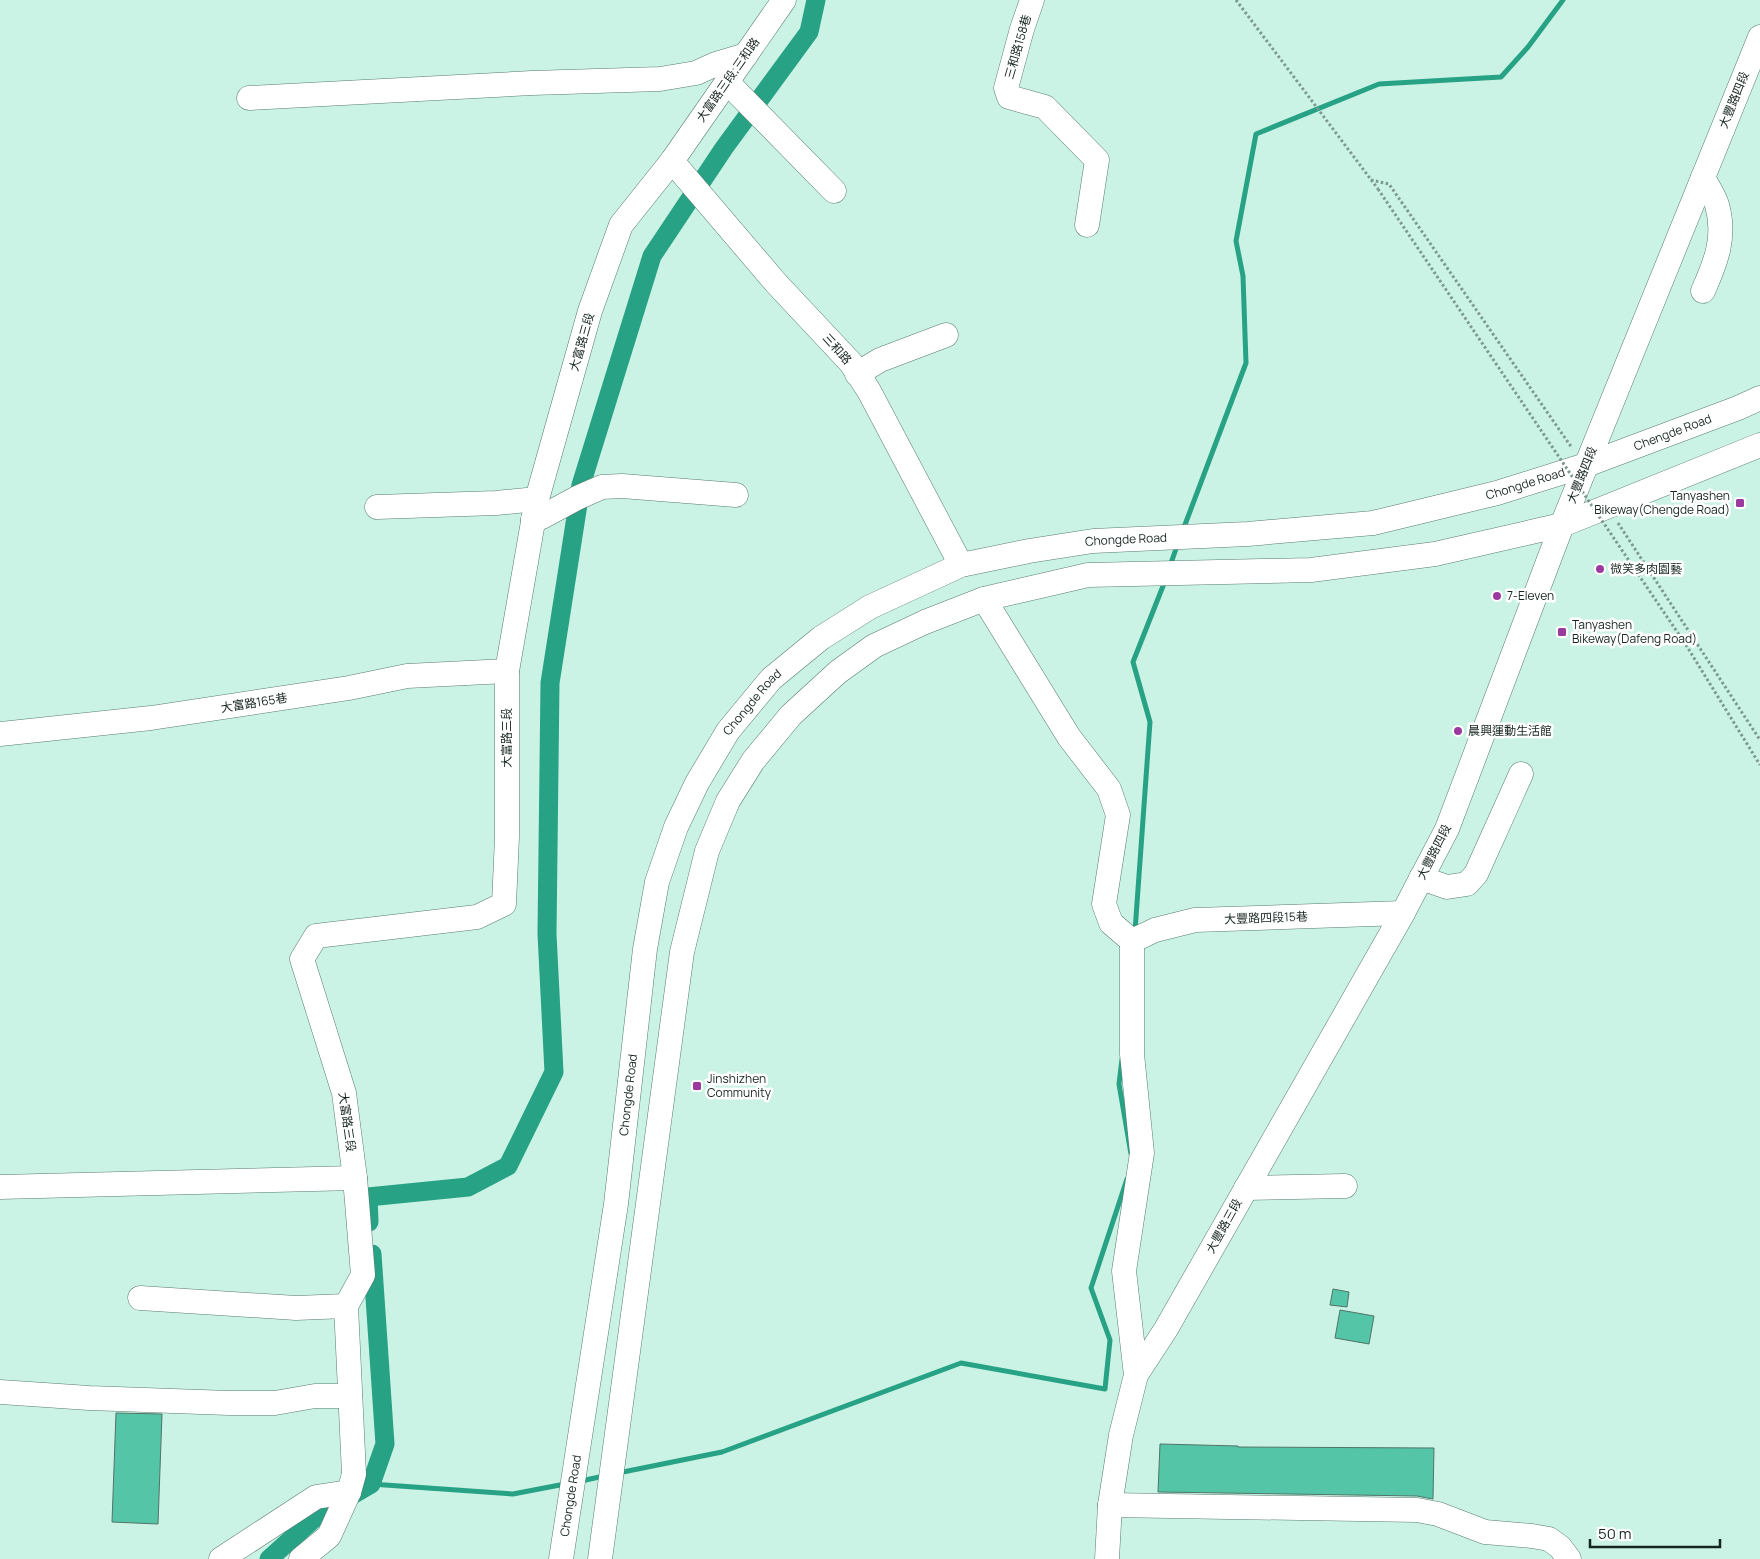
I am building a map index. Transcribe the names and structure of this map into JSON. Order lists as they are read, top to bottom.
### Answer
{
  "streets": {
    "street": [
      "三和路158巷",
      "大富路三段;三和路",
      "大豐路四段",
      "大富路三段",
      "三和路",
      "Chengde Road",
      "Chongde Road",
      "大富路165巷",
      "大豐路四段15巷",
      "大豐路三段"
    ]
  },
  "crossings": [
    ["大富路三段;三和路", "大富路三段"],
    ["大富路三段;三和路", "三和路"],
    ["大豐路四段", "Chengde Road"],
    ["大豐路四段", "Chongde Road"],
    ["大豐路四段", "大豐路四段15巷"],
    ["大豐路四段", "大豐路三段"],
    ["大富路三段", "三和路"],
    ["大富路三段", "大富路165巷"],
    ["三和路", "Chongde Road"],
    ["Chengde Road", "Chongde Road"],
    ["大豐路四段15巷", "大豐路三段"]
  ],
  "places": {
    "transit": ["Tanyashen Bikeway(Chengde Road)", "Tanyashen Bikeway(Dafeng Road)", "Jinshizhen Community"],
    "other": ["微笑多肉園藝", "7-Eleven", "晨興運動生活館"]
  },
  "scale_bar": "50 m"
}
